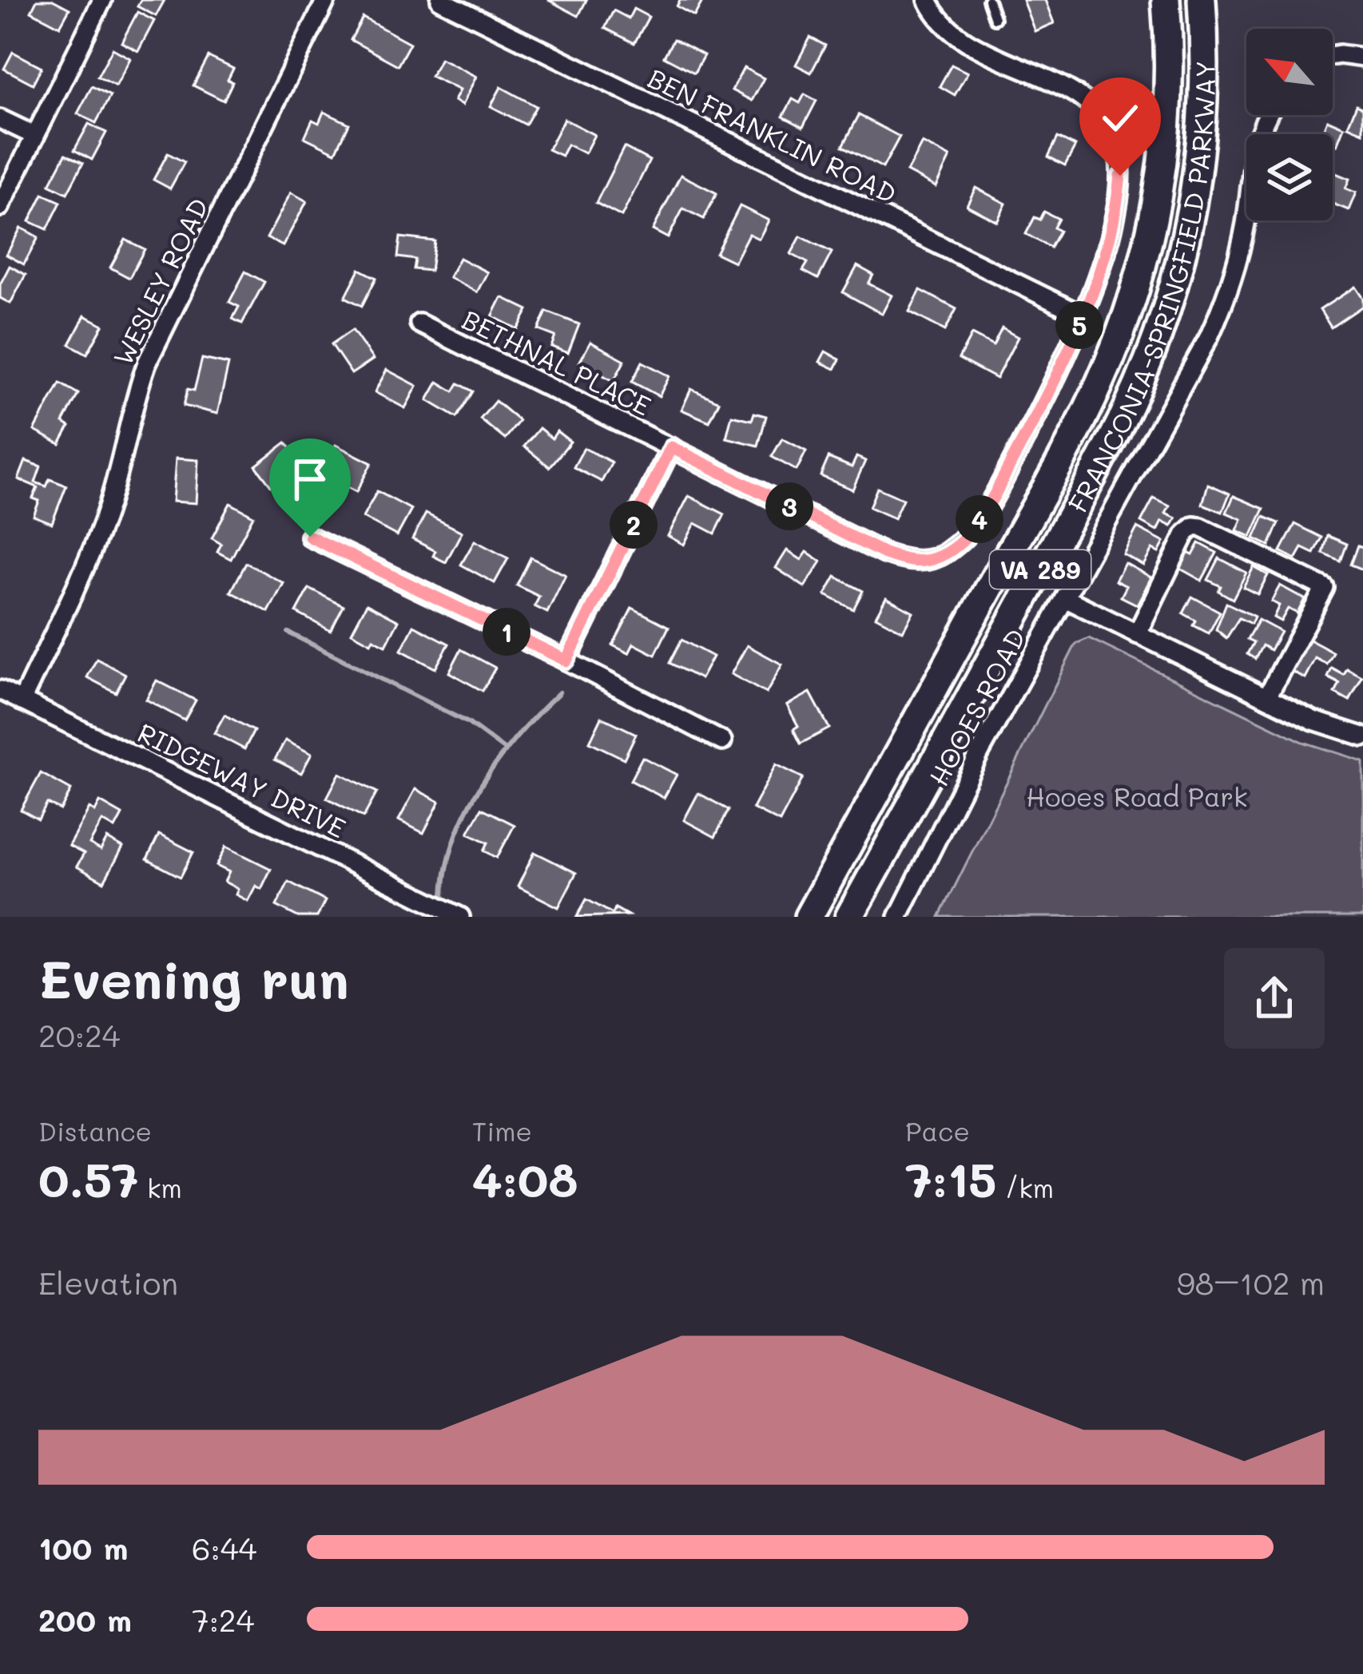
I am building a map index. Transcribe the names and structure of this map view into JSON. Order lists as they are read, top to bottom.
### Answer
{
  "streets": {
    "main road": ["FRANCONIA-SPRINGFIELD PARKWAY", "VA 289"],
    "street": [
      "BEN FRANKLIN ROAD",
      "WESLEY ROAD",
      "BETHNAL PLACE",
      "HOOES ROAD",
      "RIDGEWAY DRIVE"
    ]
  },
  "crossings": [
    ["BEN FRANKLIN ROAD", "BETHNAL PLACE"],
    ["WESLEY ROAD", "RIDGEWAY DRIVE"]
  ],
  "parks": ["Hooes Road Park"],
  "north": "top left",
  "page": {
    "pins": [
      "5",
      "3",
      "4",
      "2",
      "1"
    ],
    "heading": ["Evening run", "20:24"],
    "stats": [
      ["Distance", "0.57 km"],
      ["Time", "4:08"],
      ["Pace", "7:15 /km"]
    ],
    "chart": ["Elevation", "98–102 m"],
    "list": [
      {
        "name": "100 m",
        "note": "6:44"
      },
      {
        "name": "200 m",
        "note": "7:24"
      }
    ]
  }
}
